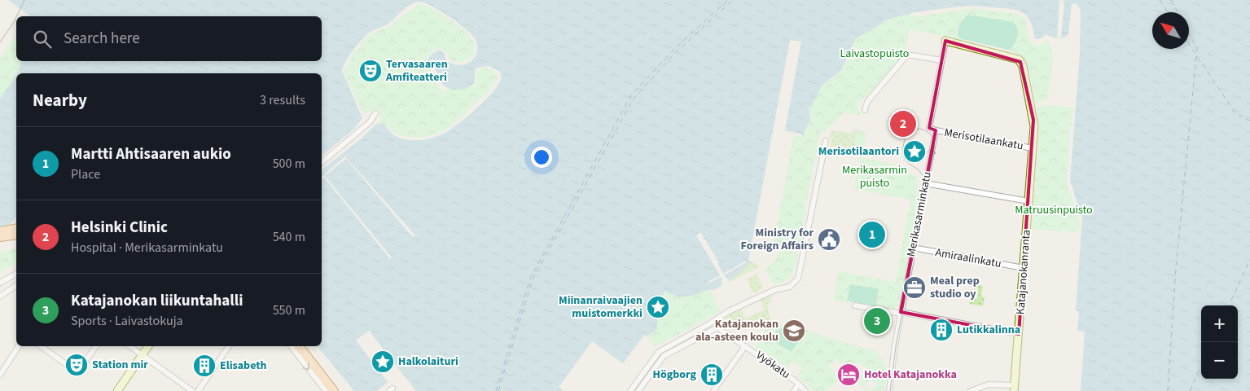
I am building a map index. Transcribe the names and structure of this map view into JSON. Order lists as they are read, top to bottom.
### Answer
{
  "streets": {
    "street": [
      "Merisotilaankatu",
      "Merikasarminkatu",
      "Amiraalinkatu",
      "Katajanokanranta",
      "Vyökatu"
    ]
  },
  "crossings": [
    ["Merisotilaankatu", "Merikasarminkatu"],
    ["Merisotilaankatu", "Katajanokanranta"],
    ["Merikasarminkatu", "Amiraalinkatu"],
    ["Merikasarminkatu", "Katajanokanranta"],
    ["Amiraalinkatu", "Katajanokanranta"]
  ],
  "parks": ["Laivastopuisto", "Merikasarmin puisto", "Matruusinpuisto"],
  "places": {
    "theatre": ["Tervasaaren Amfiteatteri", "Station mir"],
    "place": ["Merisotilaantori", "Miinanraivaajien muistomerkki", "Halkolaituri"],
    "public building": ["Ministry for Foreign Affairs"],
    "office": ["Meal prep studio oy"],
    "building": ["Lutikkalinna", "Elisabeth", "Högborg"],
    "school or university": ["Katajanokan ala-asteen koulu"],
    "hotel": ["Hotel Katajanokka"]
  },
  "north": "top left",
  "page": {
    "search": "Search here",
    "heading": ["Nearby", "3 results"],
    "pins": ["2", "1", "3"],
    "list": [
      {
        "mark": "1",
        "name": "Martti Ahtisaaren aukio",
        "note": "Place",
        "value": "500 m"
      },
      {
        "mark": "2",
        "name": "Helsinki Clinic",
        "note": "Hospital · Merikasarminkatu",
        "value": "540 m"
      },
      {
        "mark": "3",
        "name": "Katajanokan liikuntahalli",
        "note": "Sports · Laivastokuja",
        "value": "550 m"
      }
    ],
    "map_buttons": ["+", "−"]
  }
}
